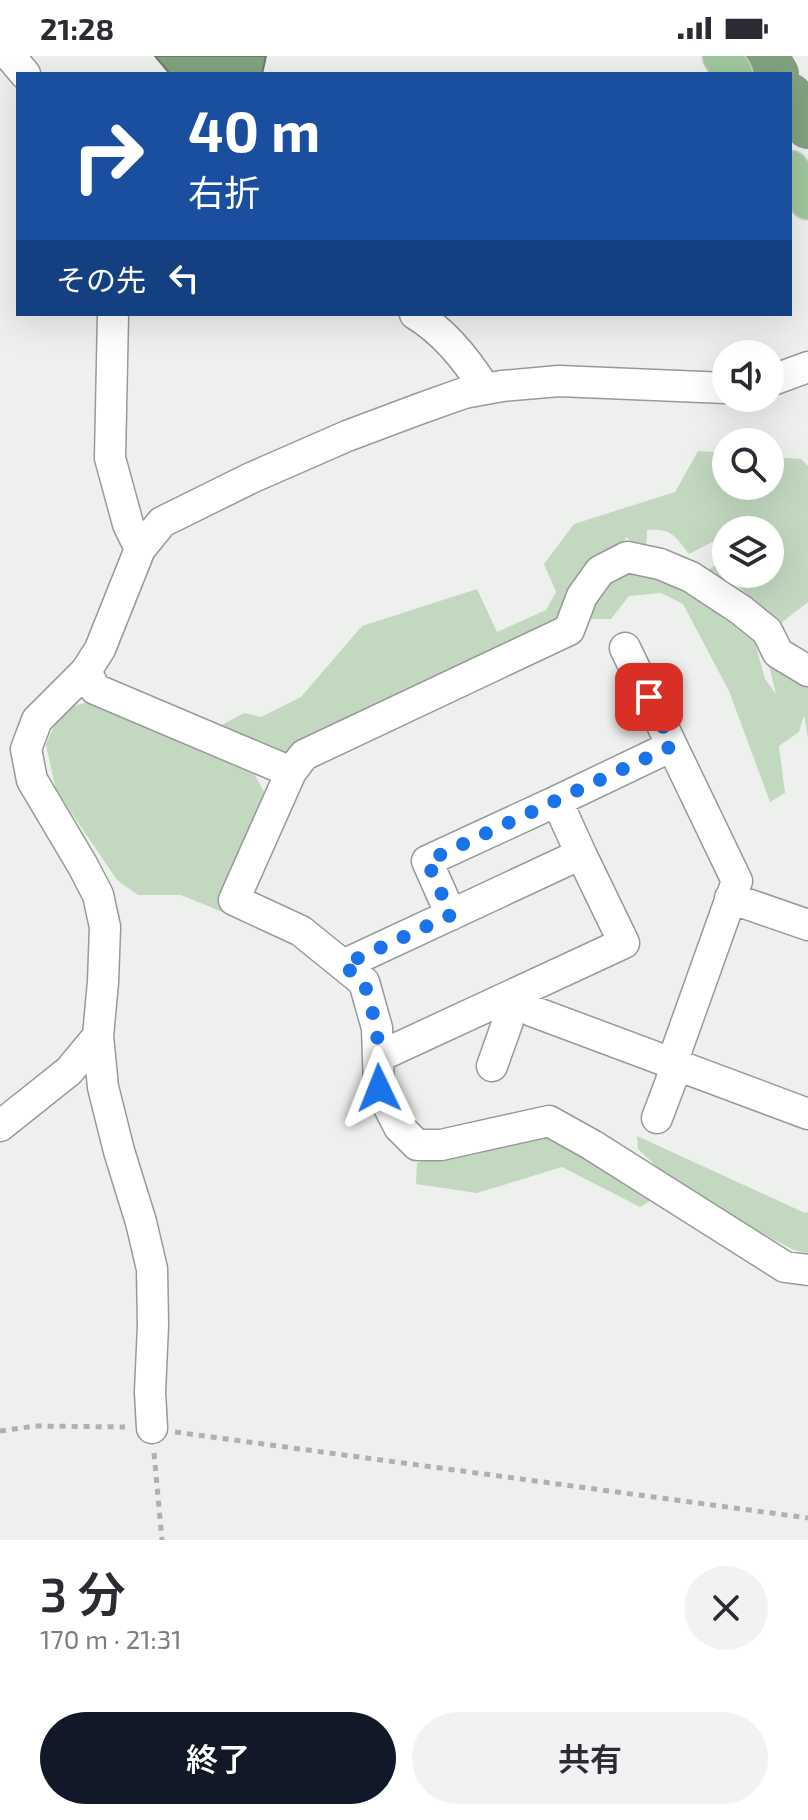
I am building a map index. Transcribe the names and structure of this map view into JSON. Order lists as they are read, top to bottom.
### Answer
{
  "page": {
    "status": "21:28",
    "turn": ["40 m", "右折"],
    "then": "その先",
    "heading": ["3 分", "170 m · 21:31"],
    "buttons": ["終了", "共有"]
  }
}
